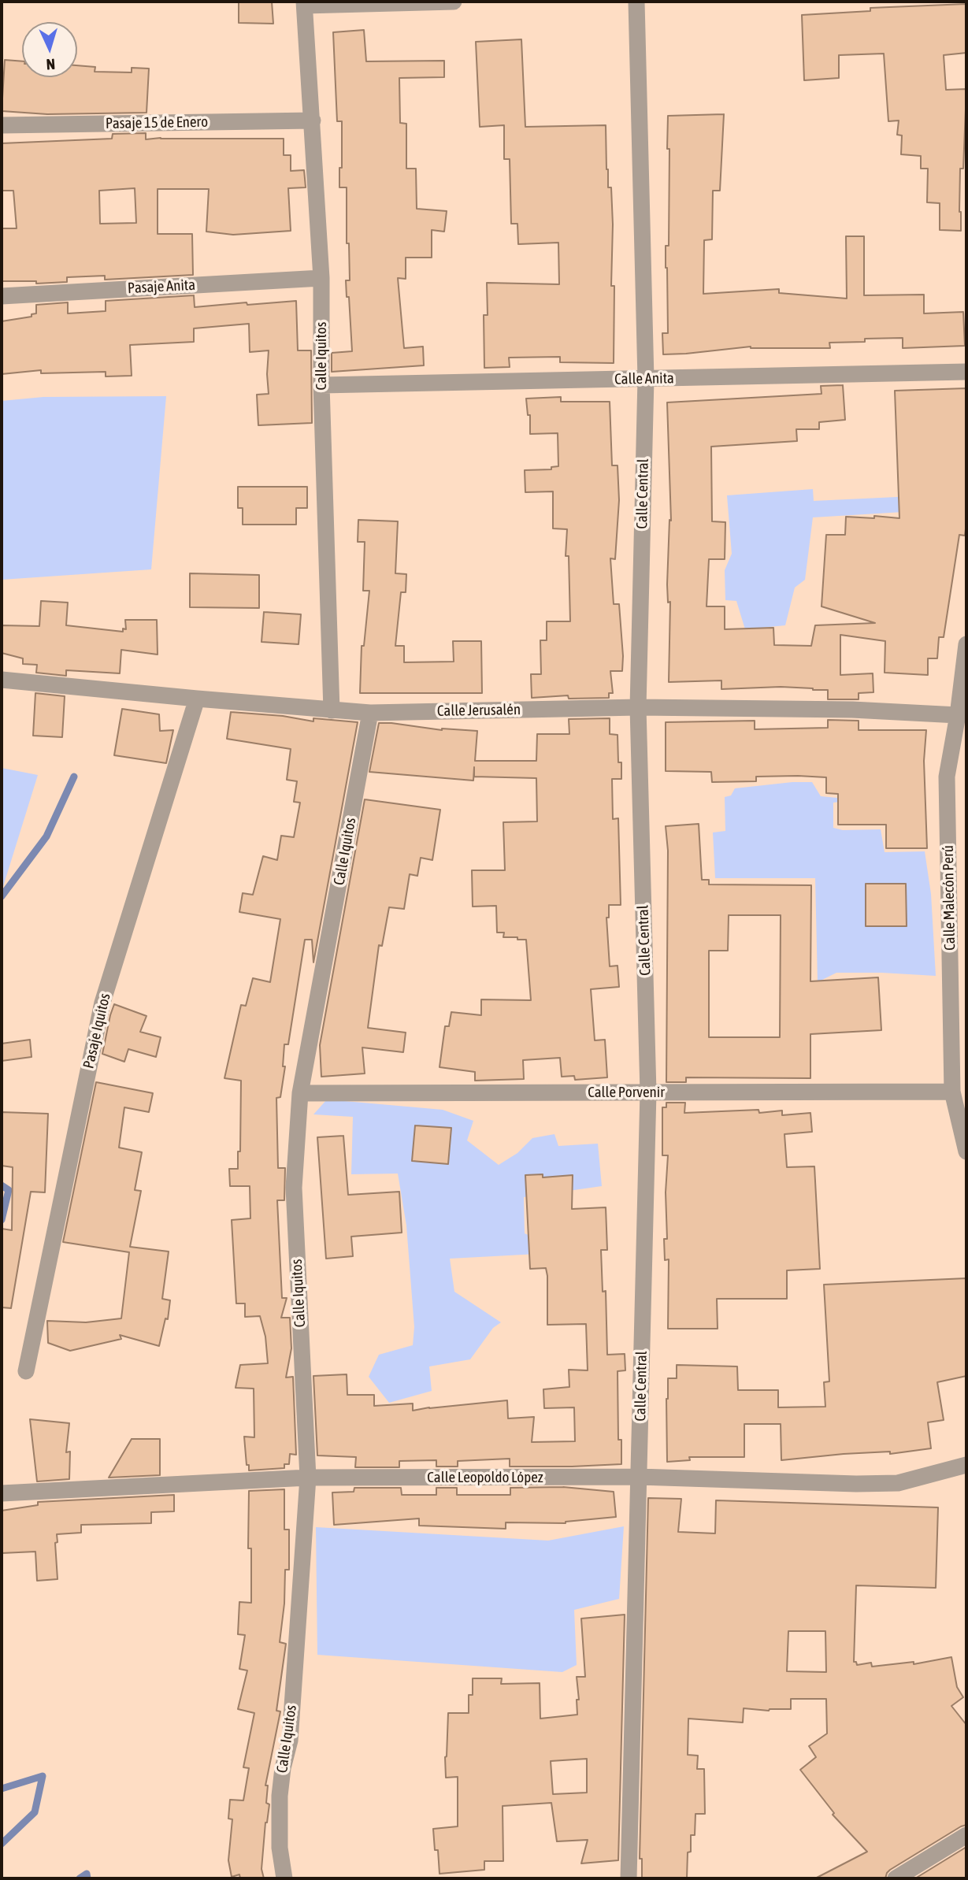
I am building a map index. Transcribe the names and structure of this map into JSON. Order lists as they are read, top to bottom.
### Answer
{
  "streets": {
    "street": [
      "Pasaje 15 de Enero",
      "Pasaje Anita",
      "Calle Iquitos",
      "Calle Anita",
      "Calle Central",
      "Calle Jerusalén",
      "Calle Malecón Perú",
      "Pasaje Iquitos",
      "Calle Porvenir",
      "Calle Leopoldo López"
    ]
  },
  "crossings": [
    ["Pasaje 15 de Enero", "Calle Iquitos"],
    ["Pasaje Anita", "Calle Iquitos"],
    ["Calle Iquitos", "Calle Anita"],
    ["Calle Iquitos", "Calle Jerusalén"],
    ["Calle Iquitos", "Calle Porvenir"],
    ["Calle Iquitos", "Calle Leopoldo López"],
    ["Calle Anita", "Calle Central"],
    ["Calle Central", "Calle Jerusalén"],
    ["Calle Central", "Calle Porvenir"],
    ["Calle Central", "Calle Leopoldo López"],
    ["Calle Jerusalén", "Calle Malecón Perú"],
    ["Calle Jerusalén", "Pasaje Iquitos"],
    ["Calle Malecón Perú", "Calle Porvenir"]
  ],
  "north": "bottom"
}
